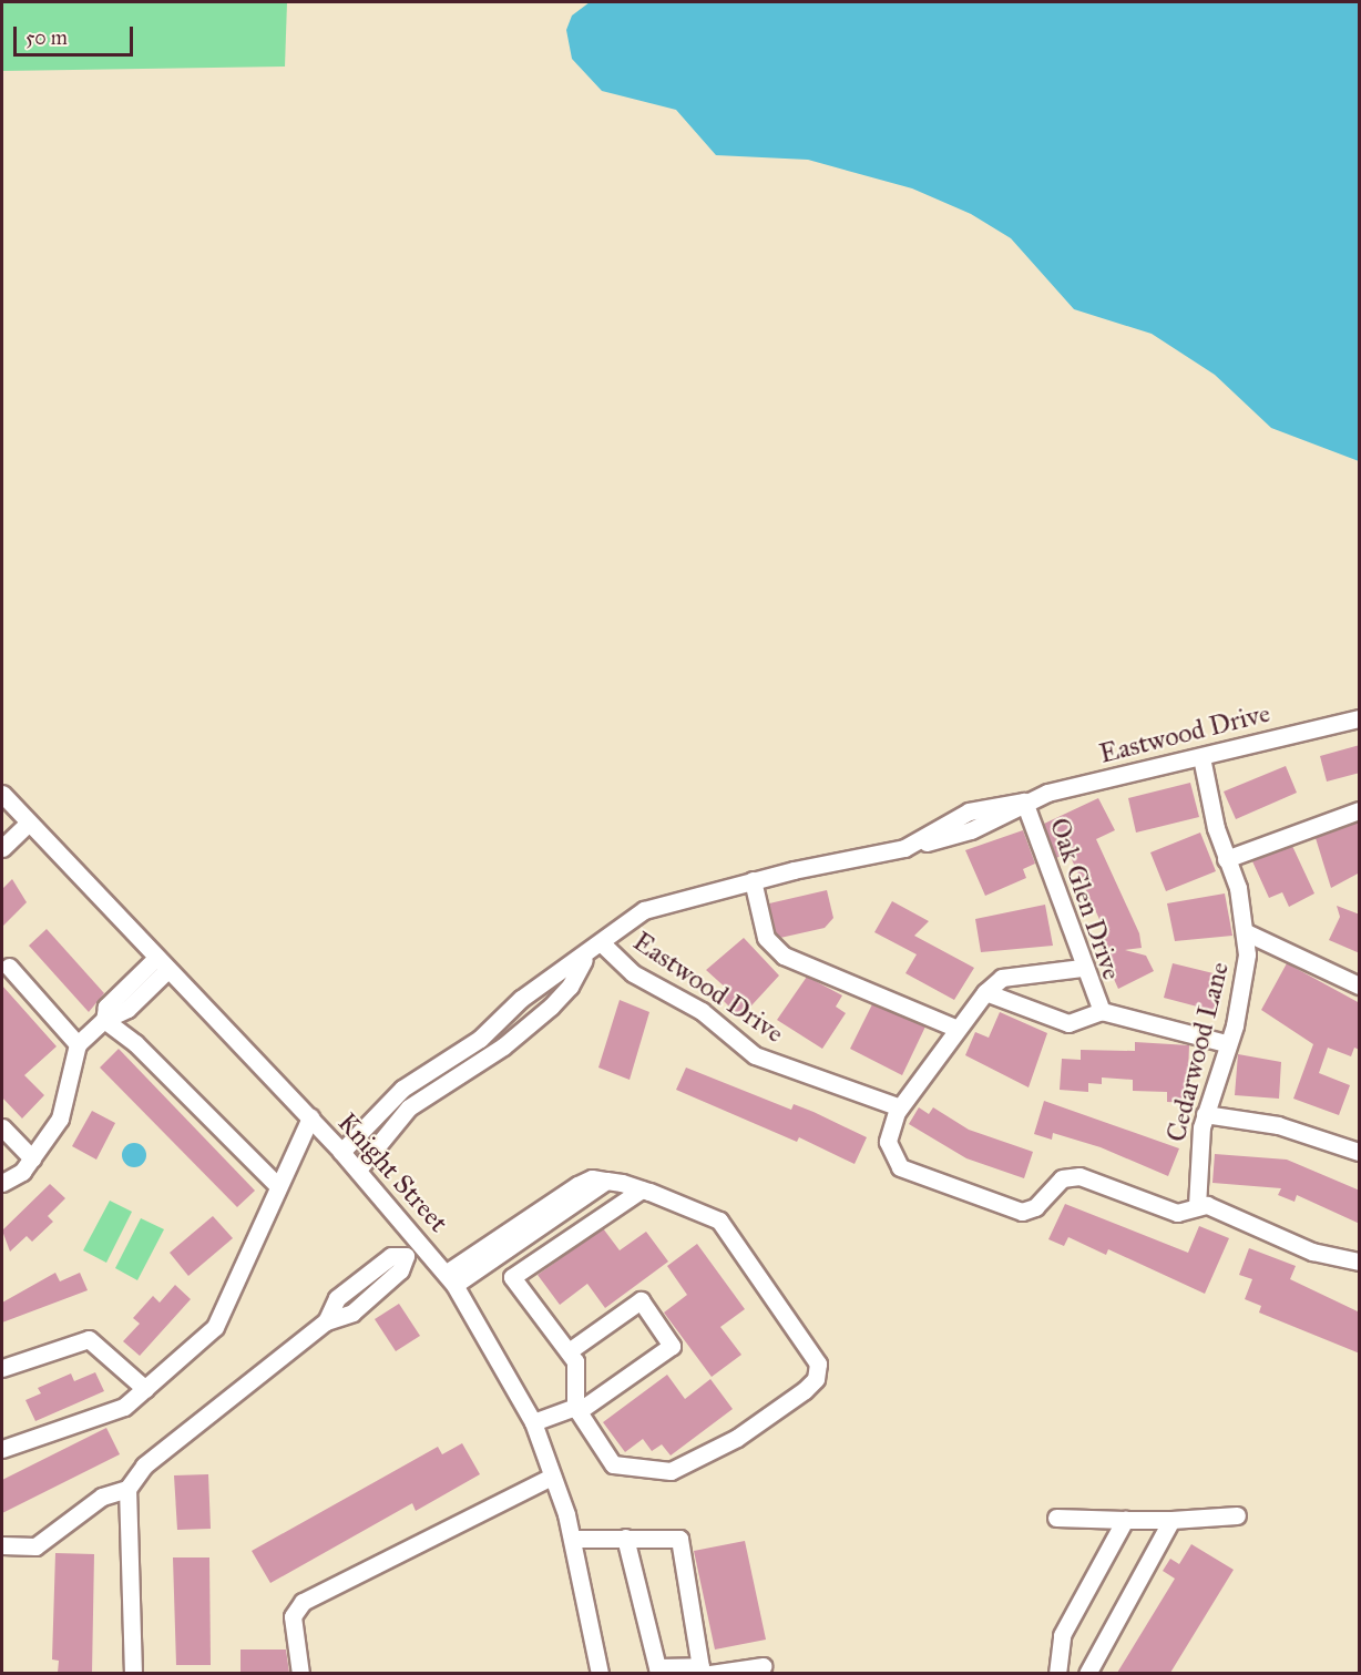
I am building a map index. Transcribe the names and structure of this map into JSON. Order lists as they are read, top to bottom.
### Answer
{
  "streets": {
    "street": [
      "Eastwood Drive",
      "Oak Glen Drive",
      "Cedarwood Lane",
      "Knight Street"
    ]
  },
  "crossings": [
    ["Eastwood Drive", "Oak Glen Drive"],
    ["Eastwood Drive", "Cedarwood Lane"],
    ["Eastwood Drive", "Knight Street"]
  ],
  "scale_bar": "50 m"
}
